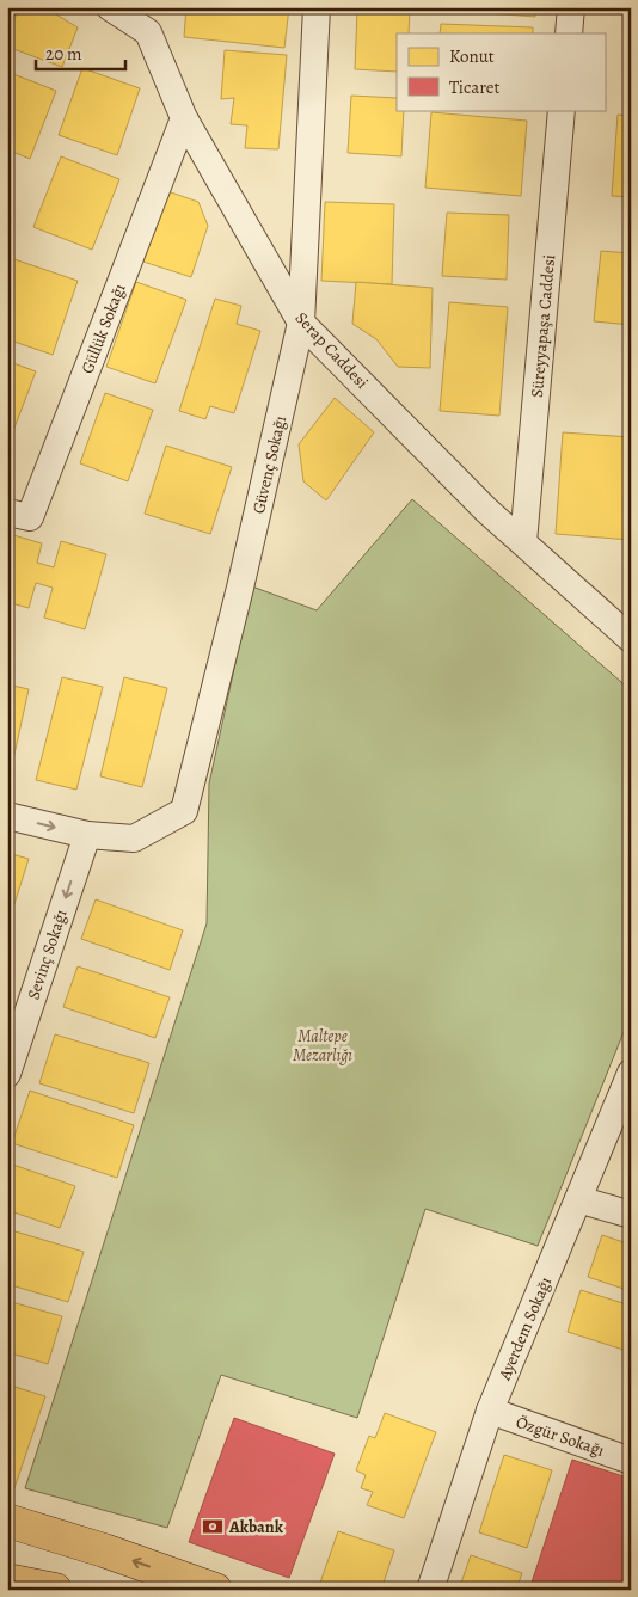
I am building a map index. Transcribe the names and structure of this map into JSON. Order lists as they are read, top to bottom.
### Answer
{
  "streets": {
    "street": [
      "Süreyyapaşa Caddesi",
      "Güllük Sokağı",
      "Serap Caddesi",
      "Güvenç Sokağı",
      "Sevinç Sokağı",
      "Ayerdem Sokağı",
      "Özgür Sokağı"
    ]
  },
  "crossings": [
    ["Süreyyapaşa Caddesi", "Serap Caddesi"],
    ["Güllük Sokağı", "Serap Caddesi"],
    ["Serap Caddesi", "Güvenç Sokağı"],
    ["Güvenç Sokağı", "Sevinç Sokağı"],
    ["Ayerdem Sokağı", "Özgür Sokağı"]
  ],
  "one_way": ["Sevinç Sokağı"],
  "parks": ["Maltepe Mezarlığı"],
  "places": {
    "bank": ["Akbank"]
  },
  "legend": ["Konut", "Ticaret"],
  "scale_bar": "20 m"
}
